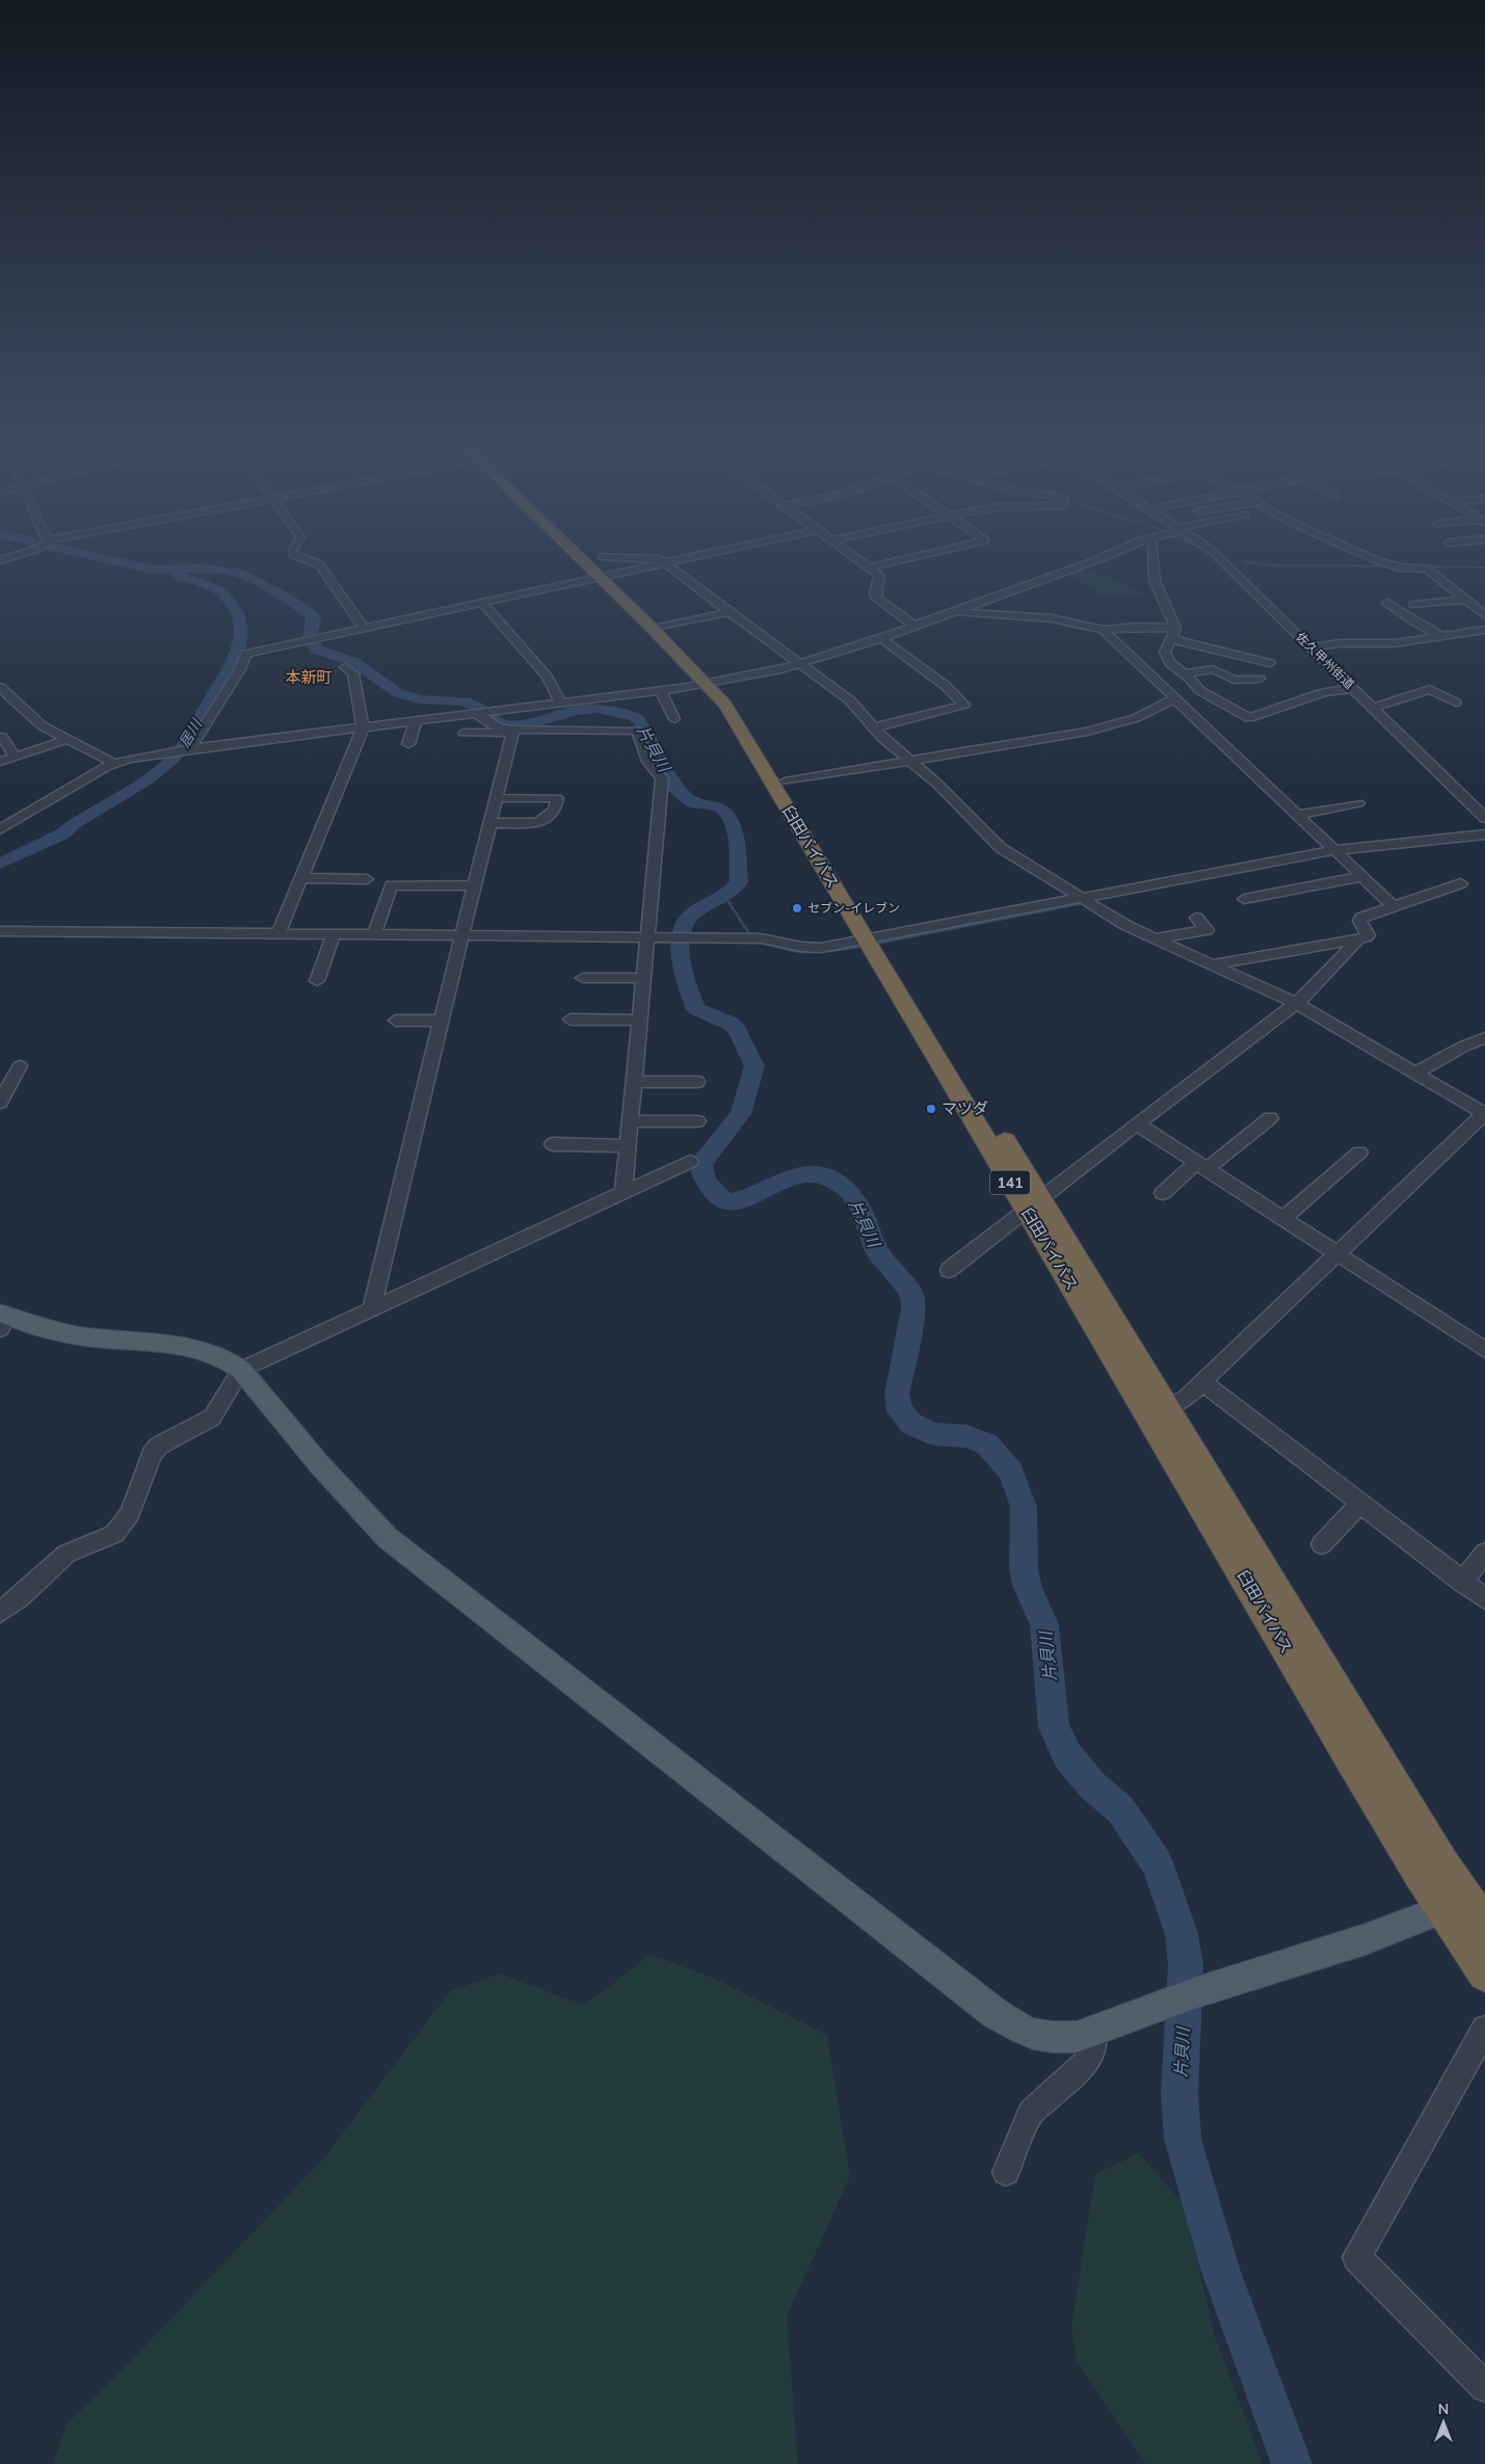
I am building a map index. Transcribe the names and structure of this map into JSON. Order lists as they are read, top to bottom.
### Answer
{
  "streets": {
    "highway": ["臼田バイパス", "141"],
    "street": ["佐久甲州街道"]
  },
  "districts": ["本新町"],
  "water": ["居川", "片貝川"],
  "places": ["セブン-イレブン", "マツダ"],
  "north": "top"
}
